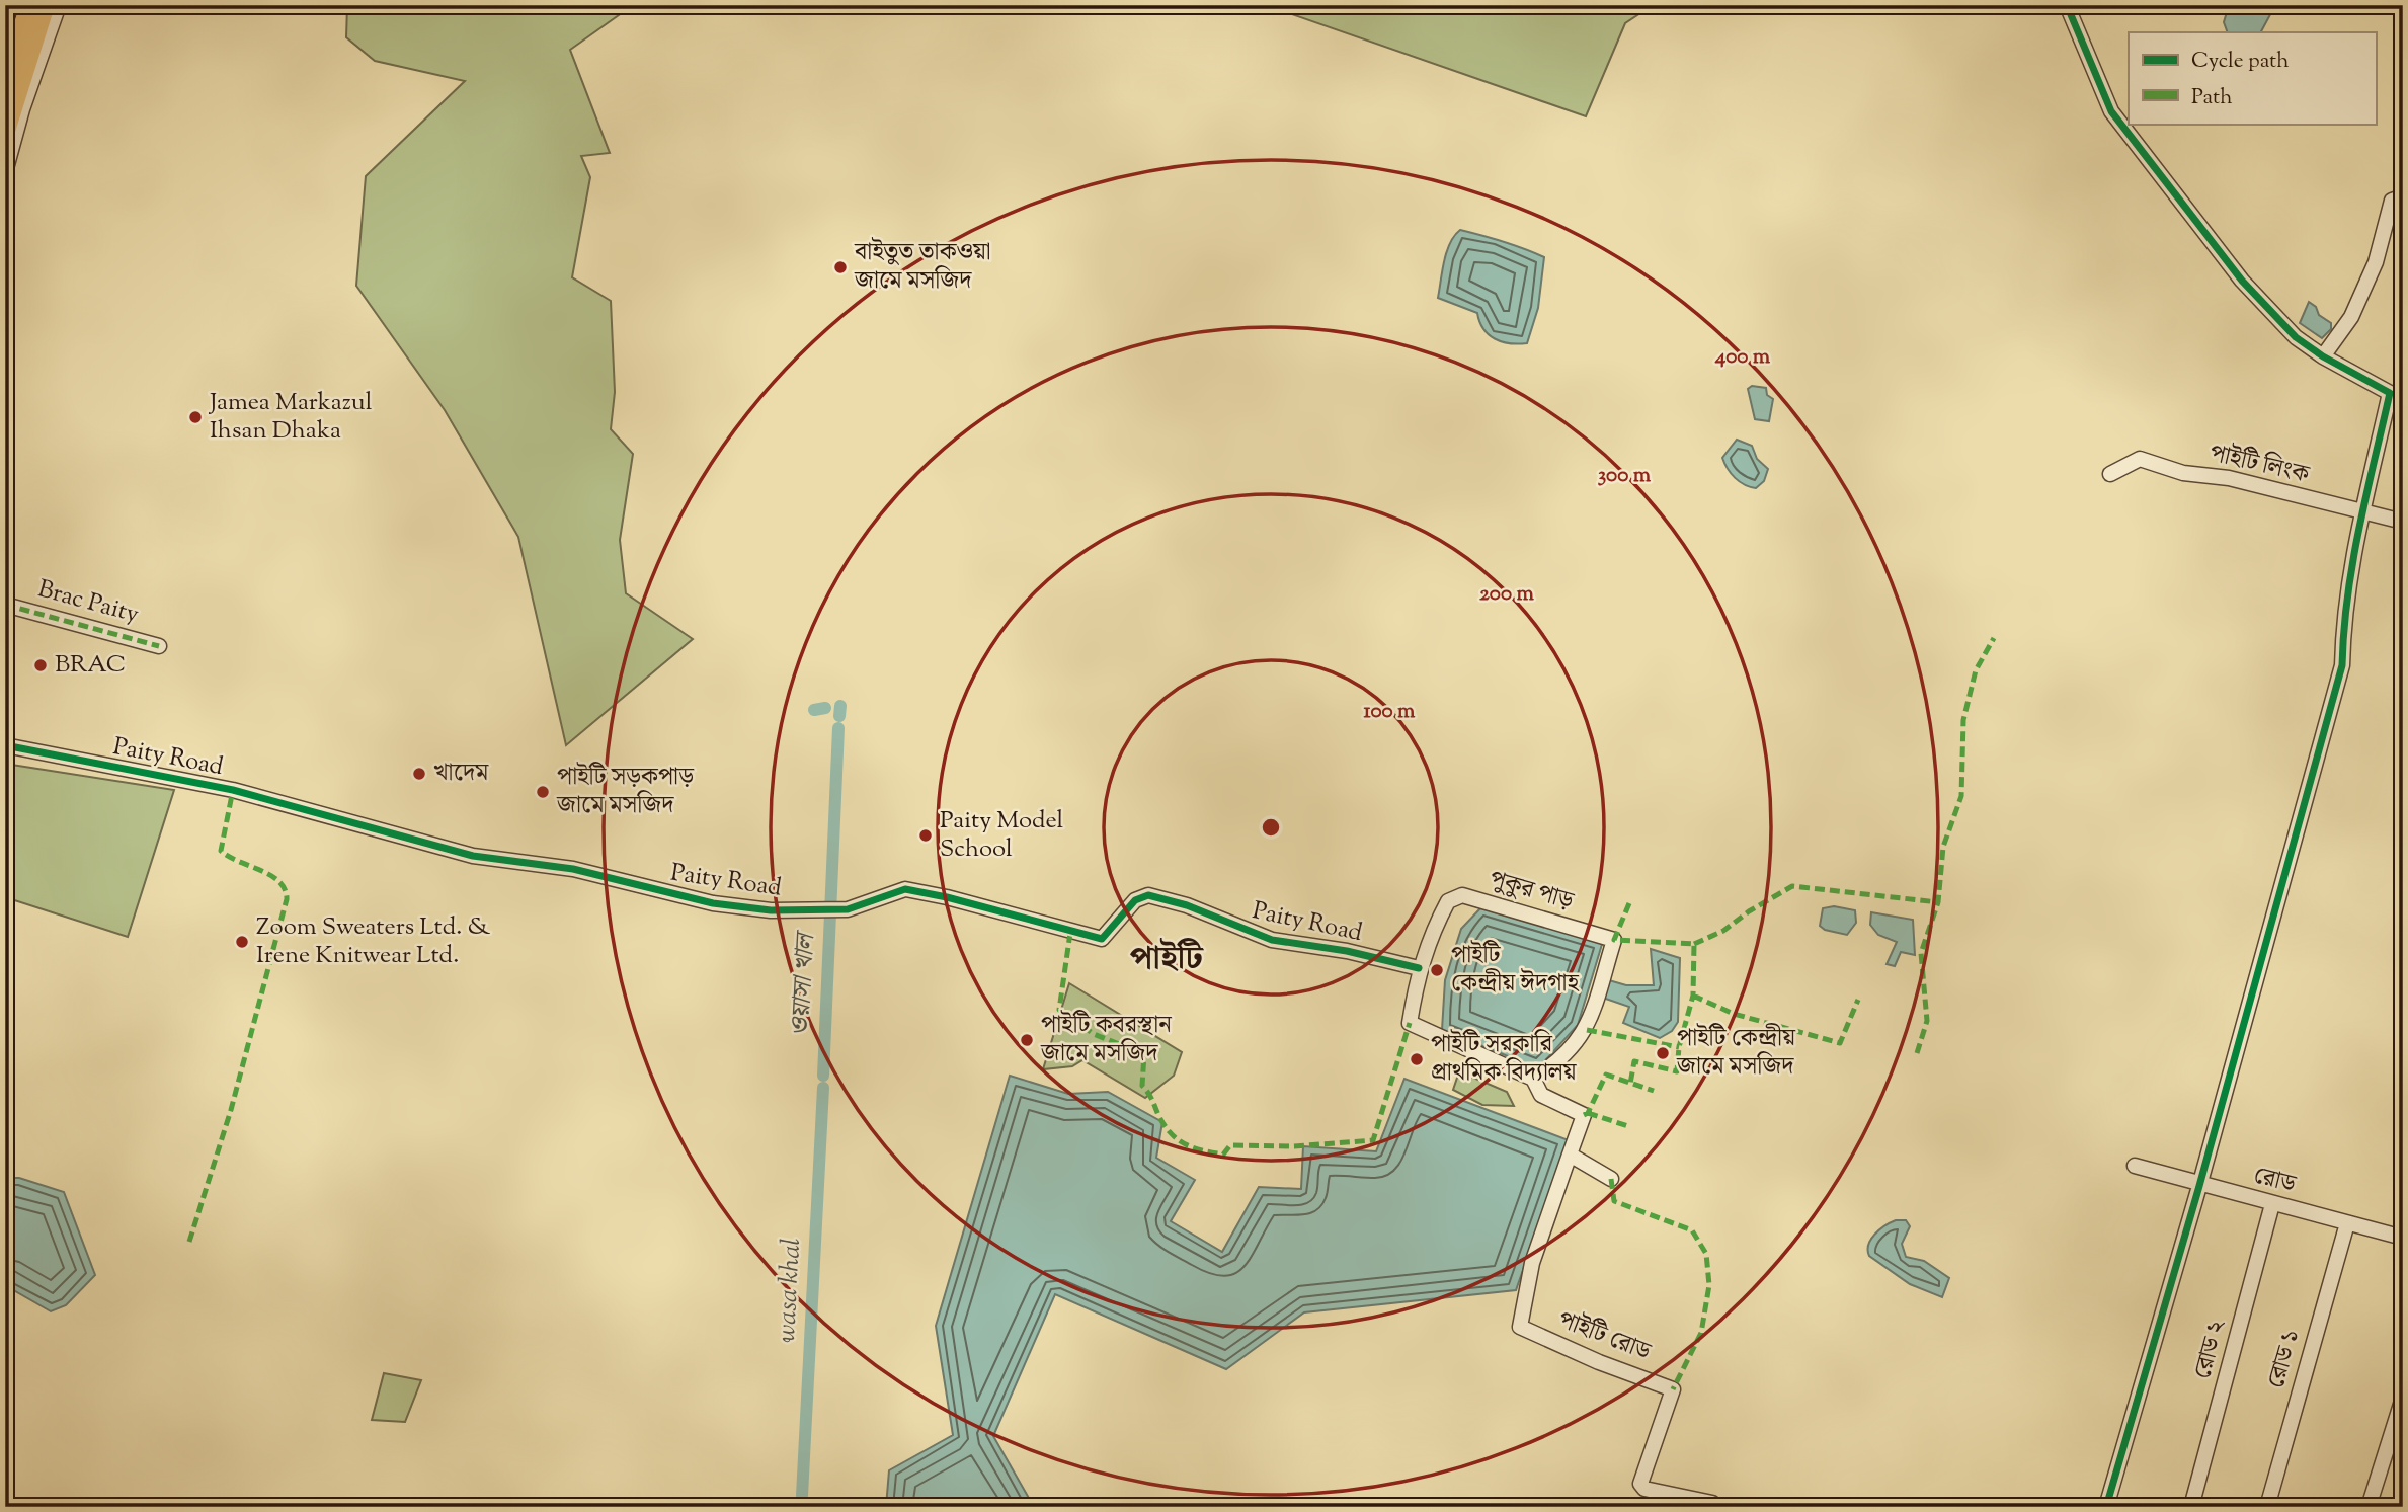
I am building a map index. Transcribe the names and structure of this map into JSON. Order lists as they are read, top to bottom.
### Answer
{
  "streets": {
    "street": [
      "পাইটি লিংক",
      "Brac Paity",
      "Paity Road",
      "পুকুর পাড়",
      "রোড",
      "পাইটি রোড",
      "রোড ২",
      "রোড ১"
    ]
  },
  "crossings": [
    ["Paity Road", "পুকুর পাড়"],
    ["রোড", "রোড ২"],
    ["রোড", "রোড ১"]
  ],
  "districts": ["পাইটি"],
  "water": ["ওয়াসা খাল", "wasa khal"],
  "places": [
    "বাইতুত তাকওয়া জামে মসজিদ",
    "Jamea Markazul Ihsan Dhaka",
    "BRAC",
    "খাদেম",
    "পাইটি সড়কপাড় জামে মসজিদ",
    "Paity Model School",
    "Zoom Sweaters Ltd. & Irene Knitwear Ltd.",
    "পাইটি কেন্দ্রীয় ঈদগাহ",
    "পাইটি কবরস্থান জামে মসজিদ",
    "পাইটি কেন্দ্রীয় জামে মসজিদ",
    "পাইটি সরকারি প্রাথমিক বিদ্যালয়"
  ],
  "legend": ["Cycle path", "Path"],
  "rings": [
    "400 m",
    "300 m",
    "200 m",
    "100 m"
  ]
}
